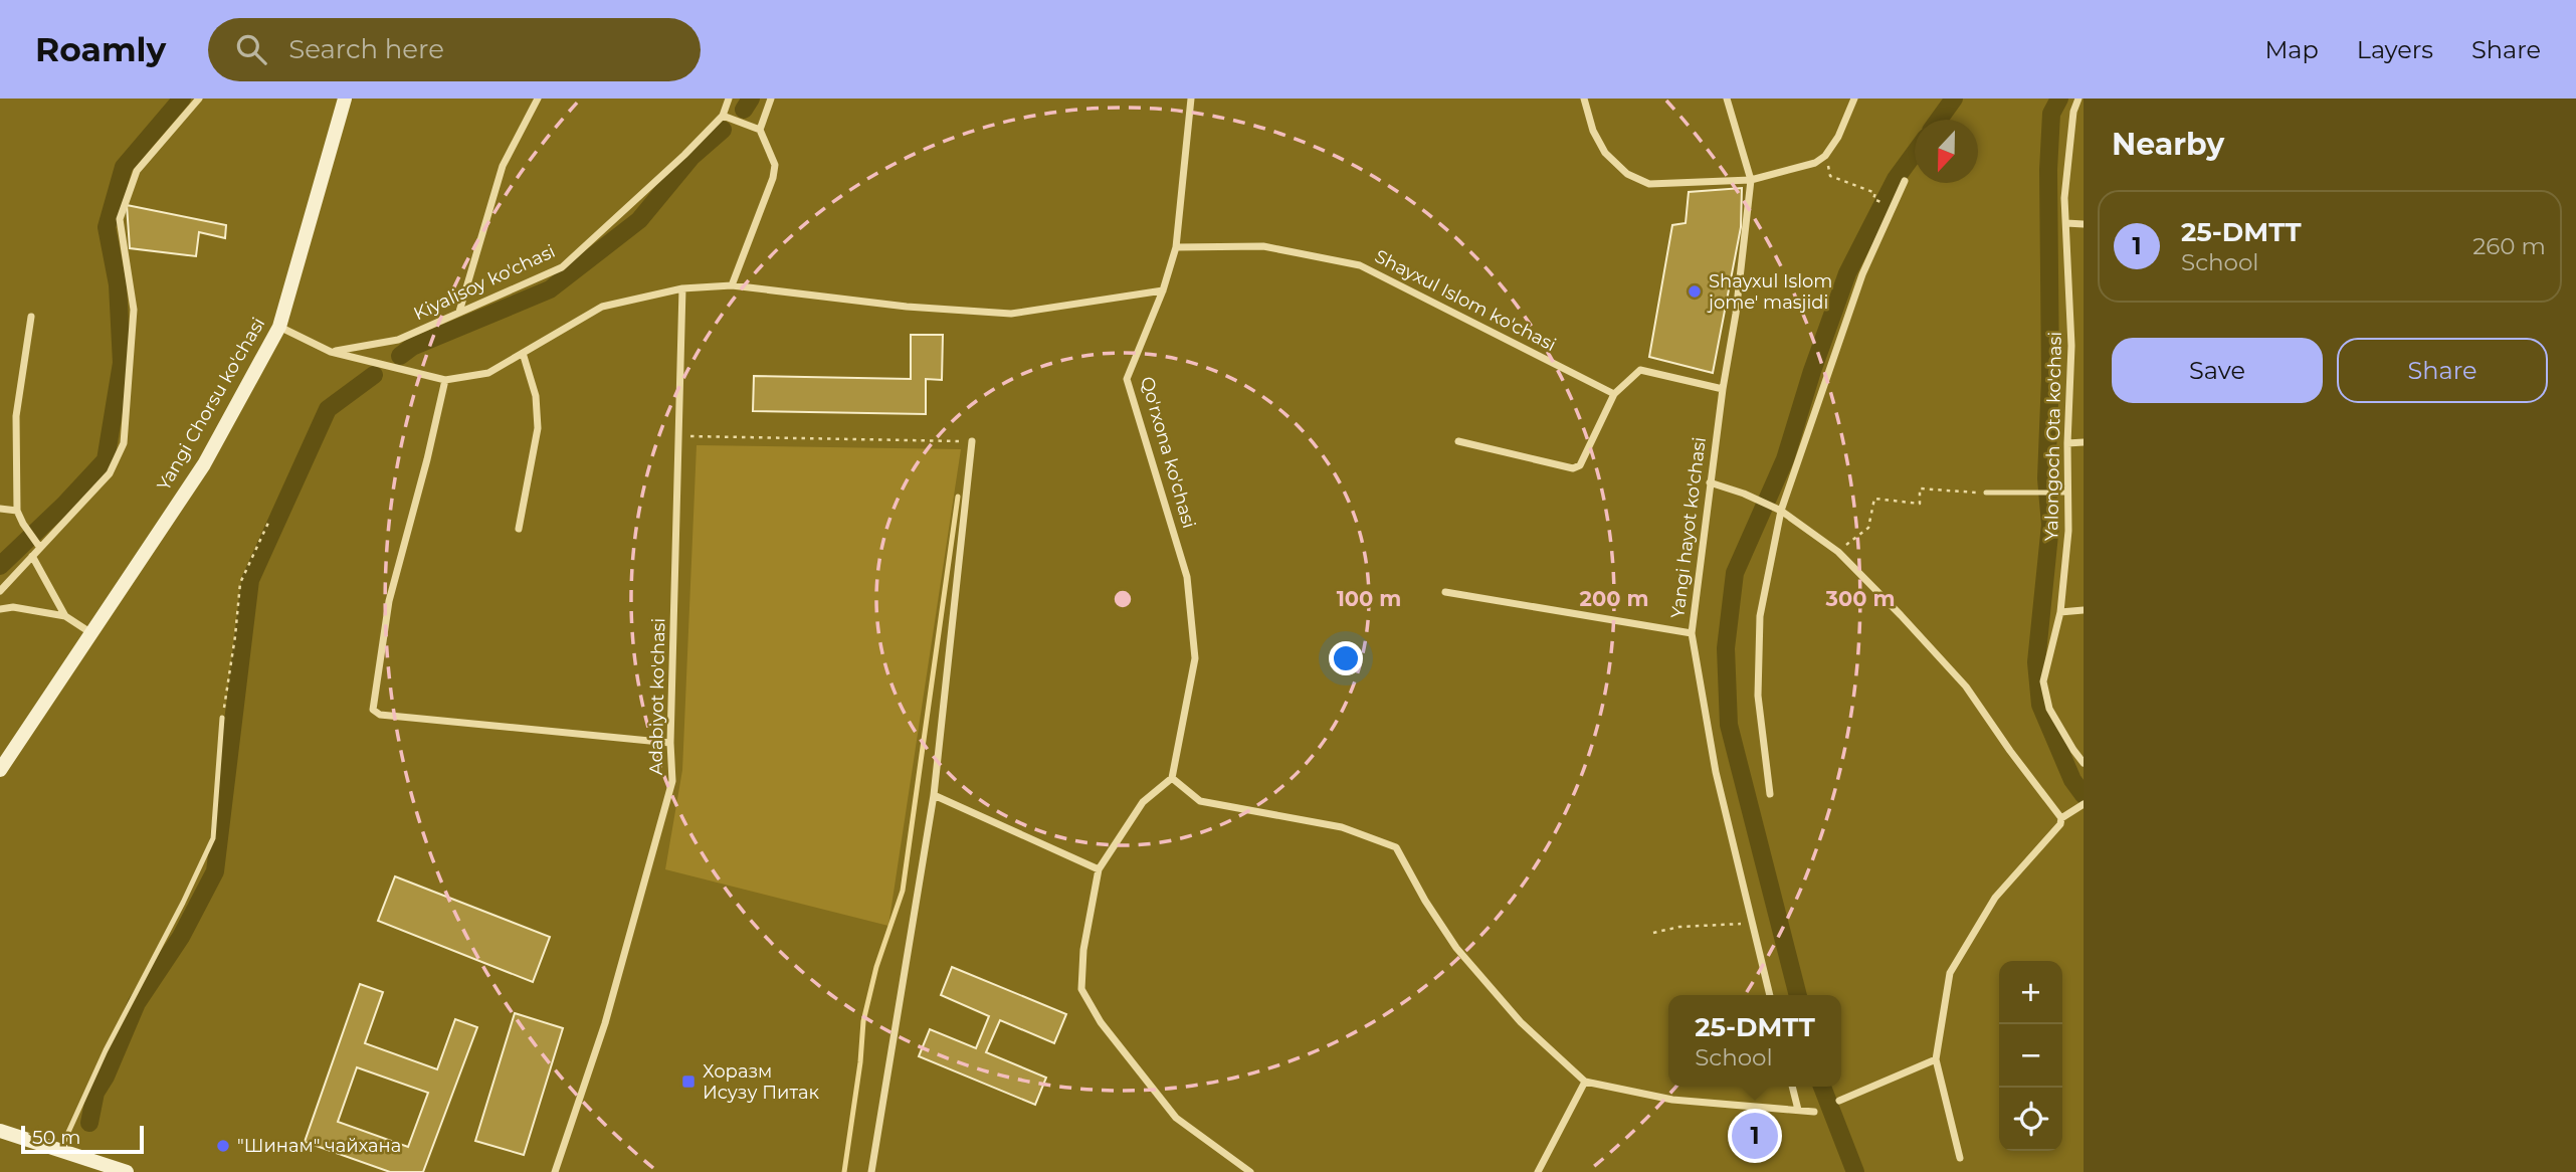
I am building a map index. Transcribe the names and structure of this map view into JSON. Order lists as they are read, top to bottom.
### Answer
{
  "streets": {
    "main road": ["Yangi Chorsu ko'chasi"],
    "street": [
      "Kiyalisoy ko'chasi",
      "Shayxul Islom ko'chasi",
      "Yalongoch Ota ko'chasi",
      "Qo'rxona ko'chasi",
      "Yangi hayot ko'chasi",
      "Adabiyot ko'chasi"
    ]
  },
  "crossings": [
    ["Shayxul Islom ko'chasi", "Qo'rxona ko'chasi"]
  ],
  "places": {
    "other": ["Shayxul Islom jome' masjidi", "\"Шинам\" чайхана"],
    "transit": ["Хоразм Исузу Питак"]
  },
  "scale_bar": "50 m",
  "north": "bottom",
  "page": {
    "header": "Roamly",
    "search": "Search here",
    "nav": ["Map", "Layers", "Share"],
    "heading": "Nearby",
    "list": [
      {
        "mark": "1",
        "name": "25-DMTT",
        "note": "School",
        "value": "260 m"
      }
    ],
    "buttons": ["Save", "Share"],
    "map_buttons": ["+", "−"],
    "popup": ["25-DMTT", "School"],
    "pins": "1",
    "scale": "50 m"
  },
  "rings": ["100 m", "200 m", "300 m"]
}
